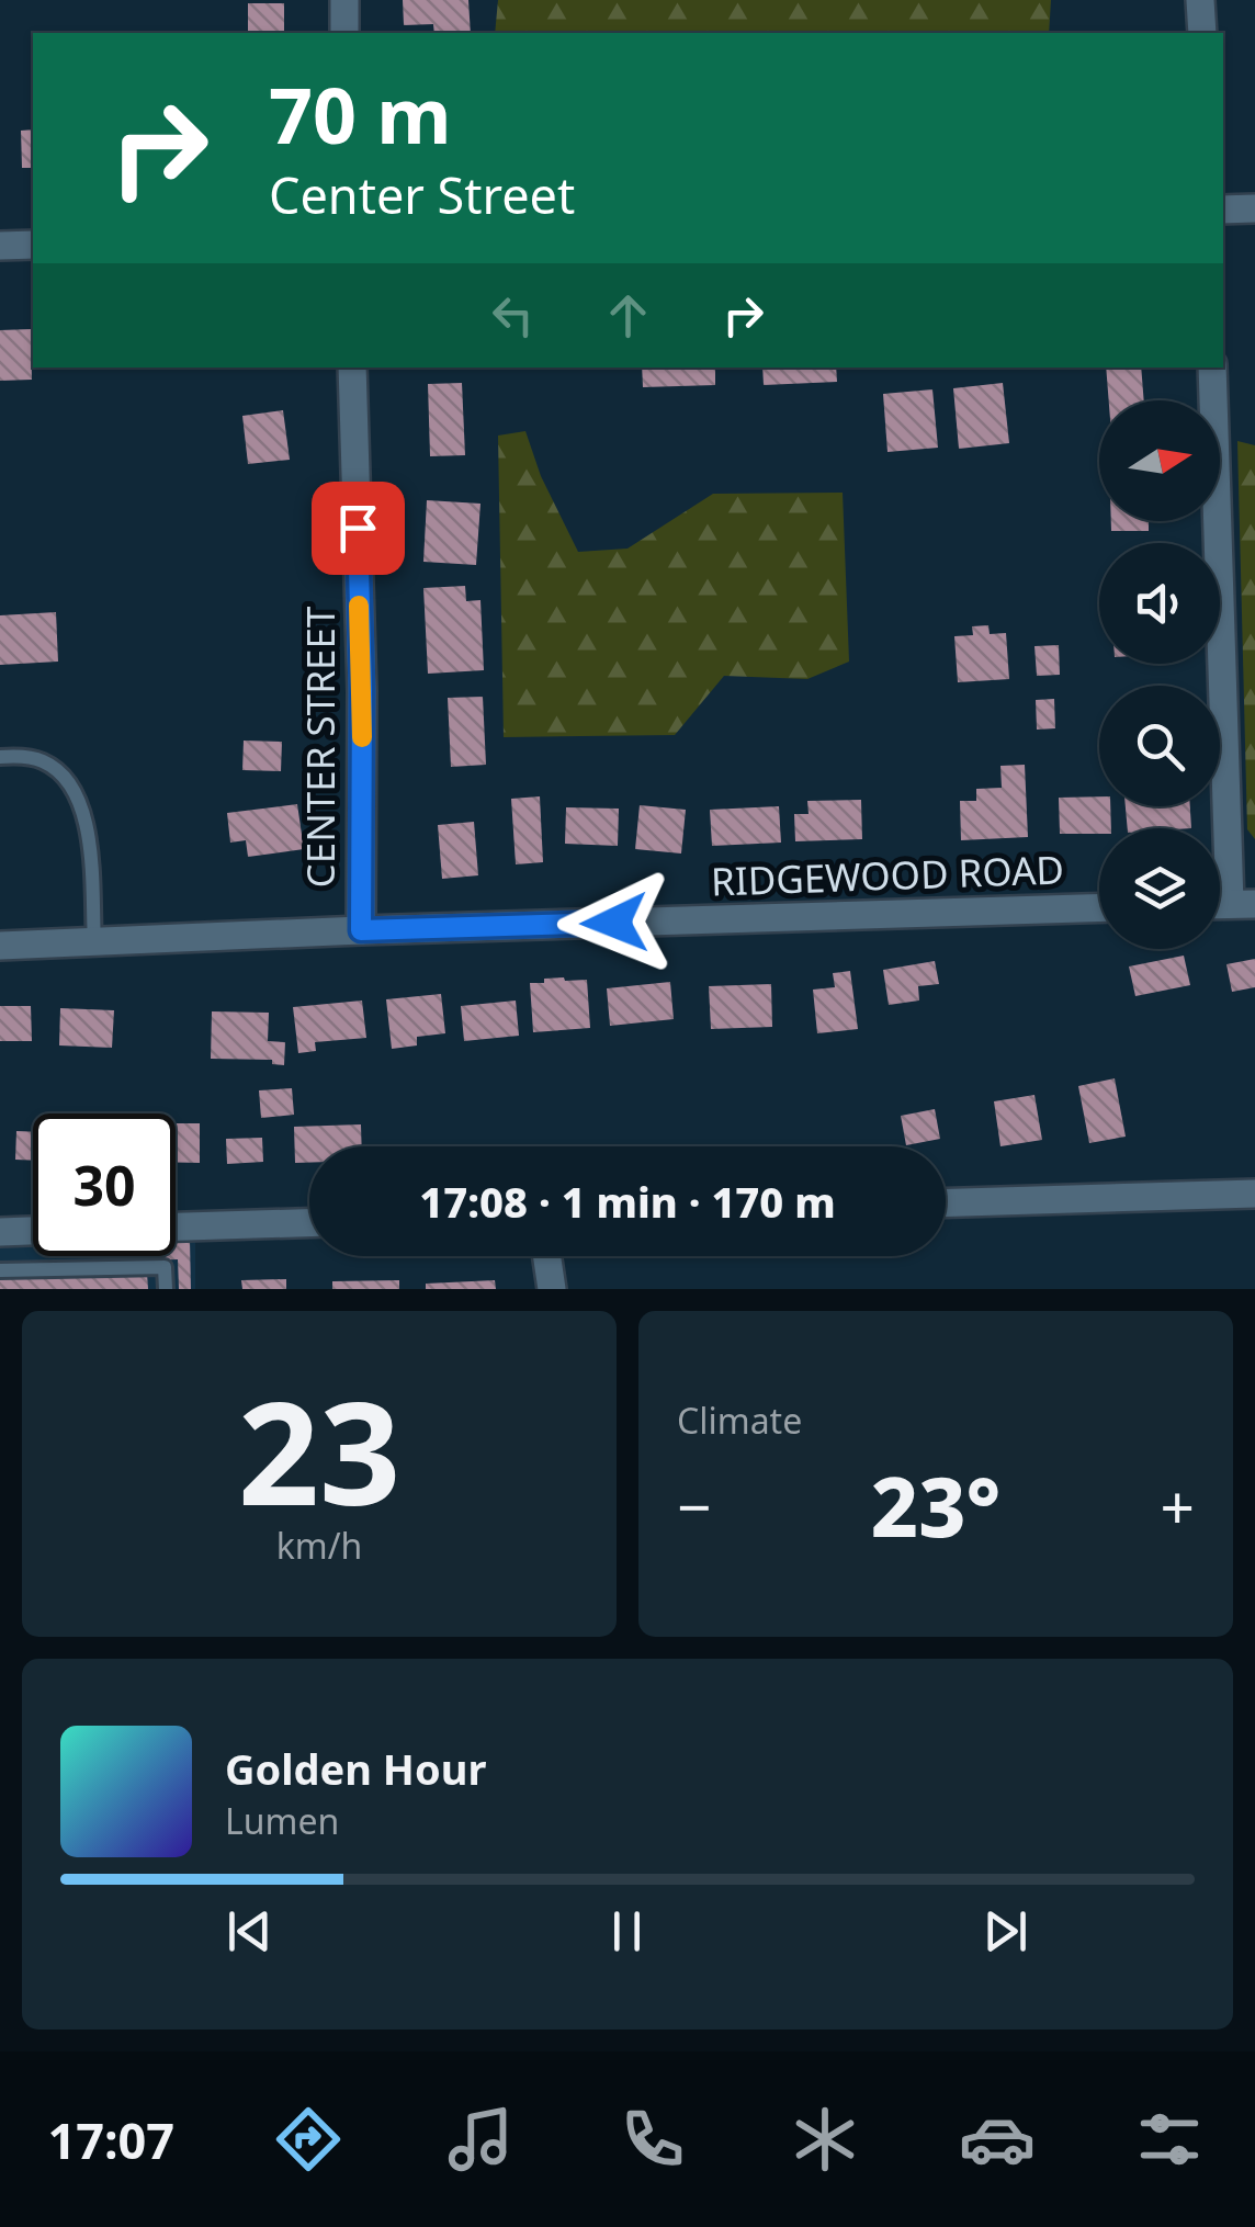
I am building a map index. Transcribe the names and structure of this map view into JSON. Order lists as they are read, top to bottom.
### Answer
{
  "streets": {
    "street": ["CENTER STREET", "RIDGEWOOD ROAD"]
  },
  "crossings": [
    ["CENTER STREET", "RIDGEWOOD ROAD"]
  ],
  "north": "right",
  "page": {
    "turn": ["70 m", "Center Street"],
    "limit": "30",
    "trip": "17:08 · 1 min · 170 m",
    "tile": [
      ["23", "km/h"],
      "Climate"
    ],
    "heat": ["−", "23°", "+"],
    "song": ["Golden Hour", "Lumen"],
    "tabs": "17:07"
  }
}
